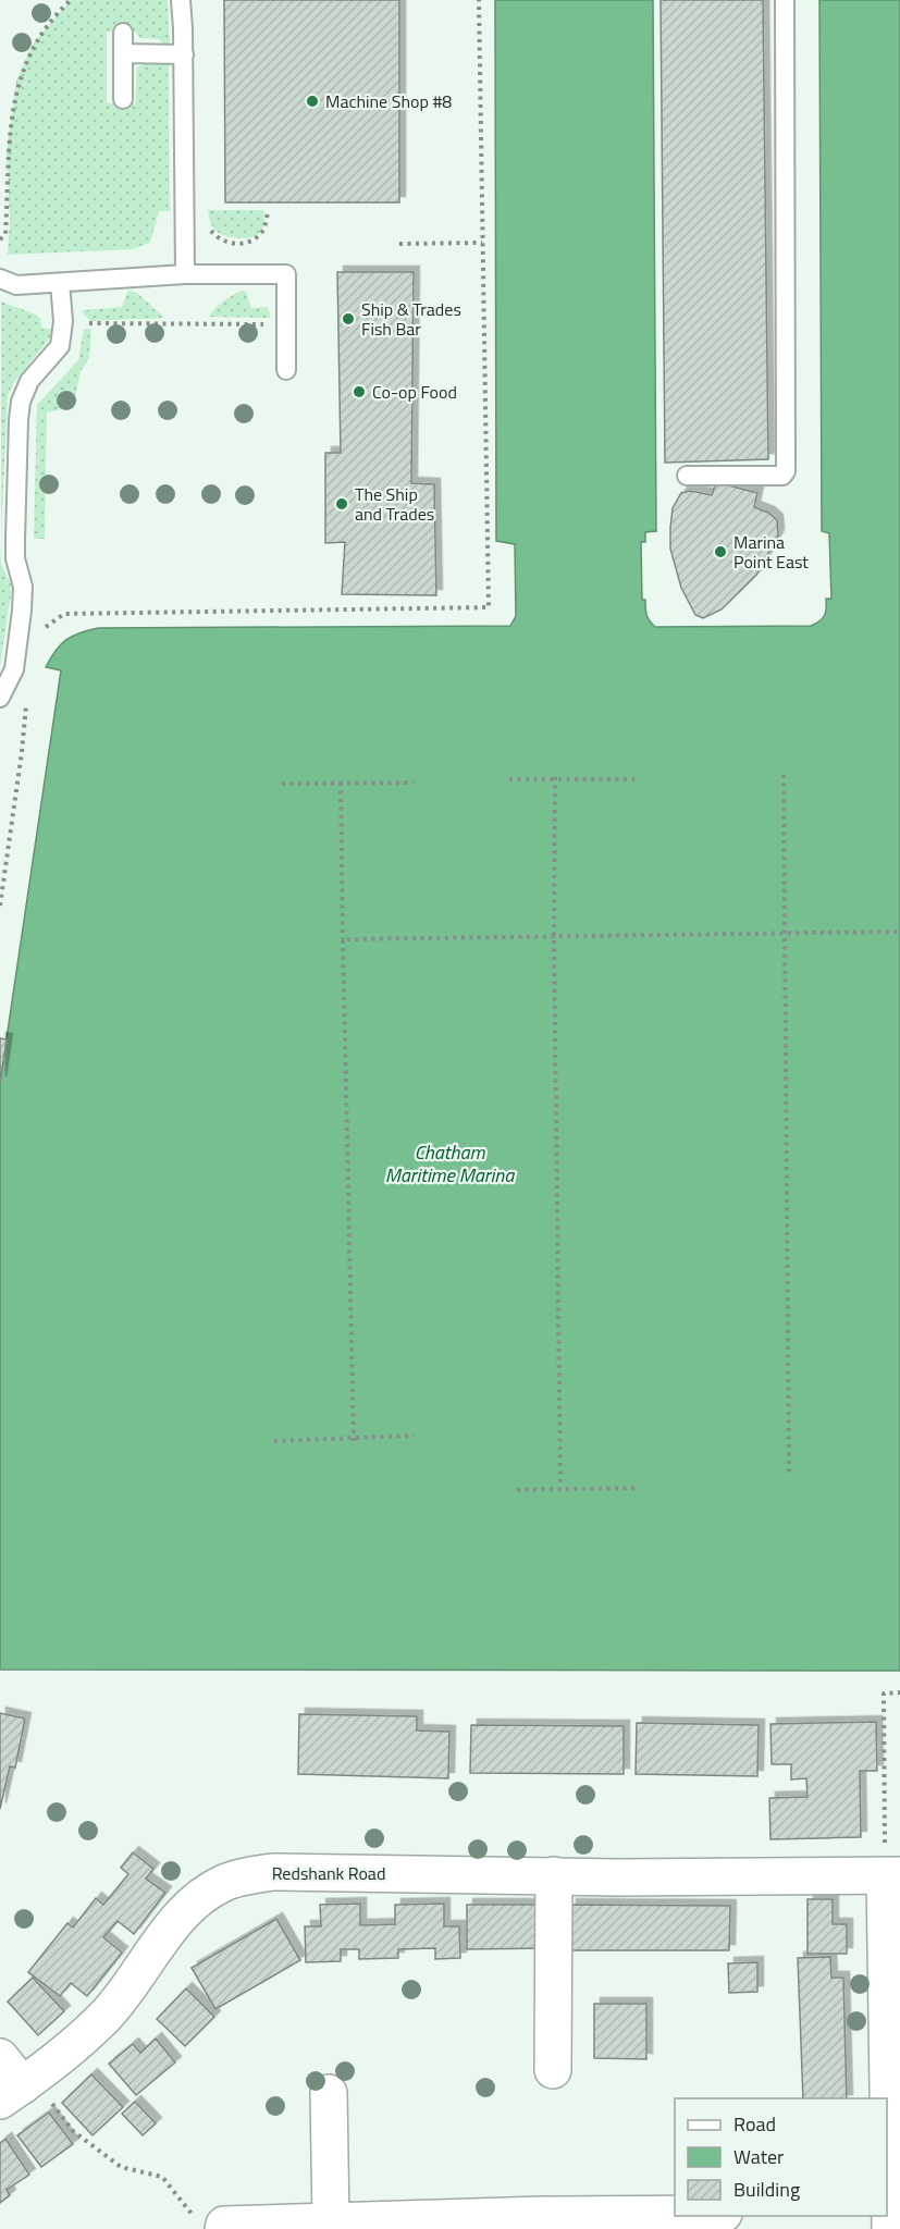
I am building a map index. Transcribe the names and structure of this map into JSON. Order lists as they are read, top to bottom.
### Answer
{
  "streets": {
    "street": ["Redshank Road"]
  },
  "water": ["Chatham Maritime Marina"],
  "places": [
    "Machine Shop #8",
    "Ship & Trades Fish Bar",
    "Co-op Food",
    "The Ship and Trades",
    "Marina Point East"
  ],
  "legend": ["Road", "Water", "Building"]
}
